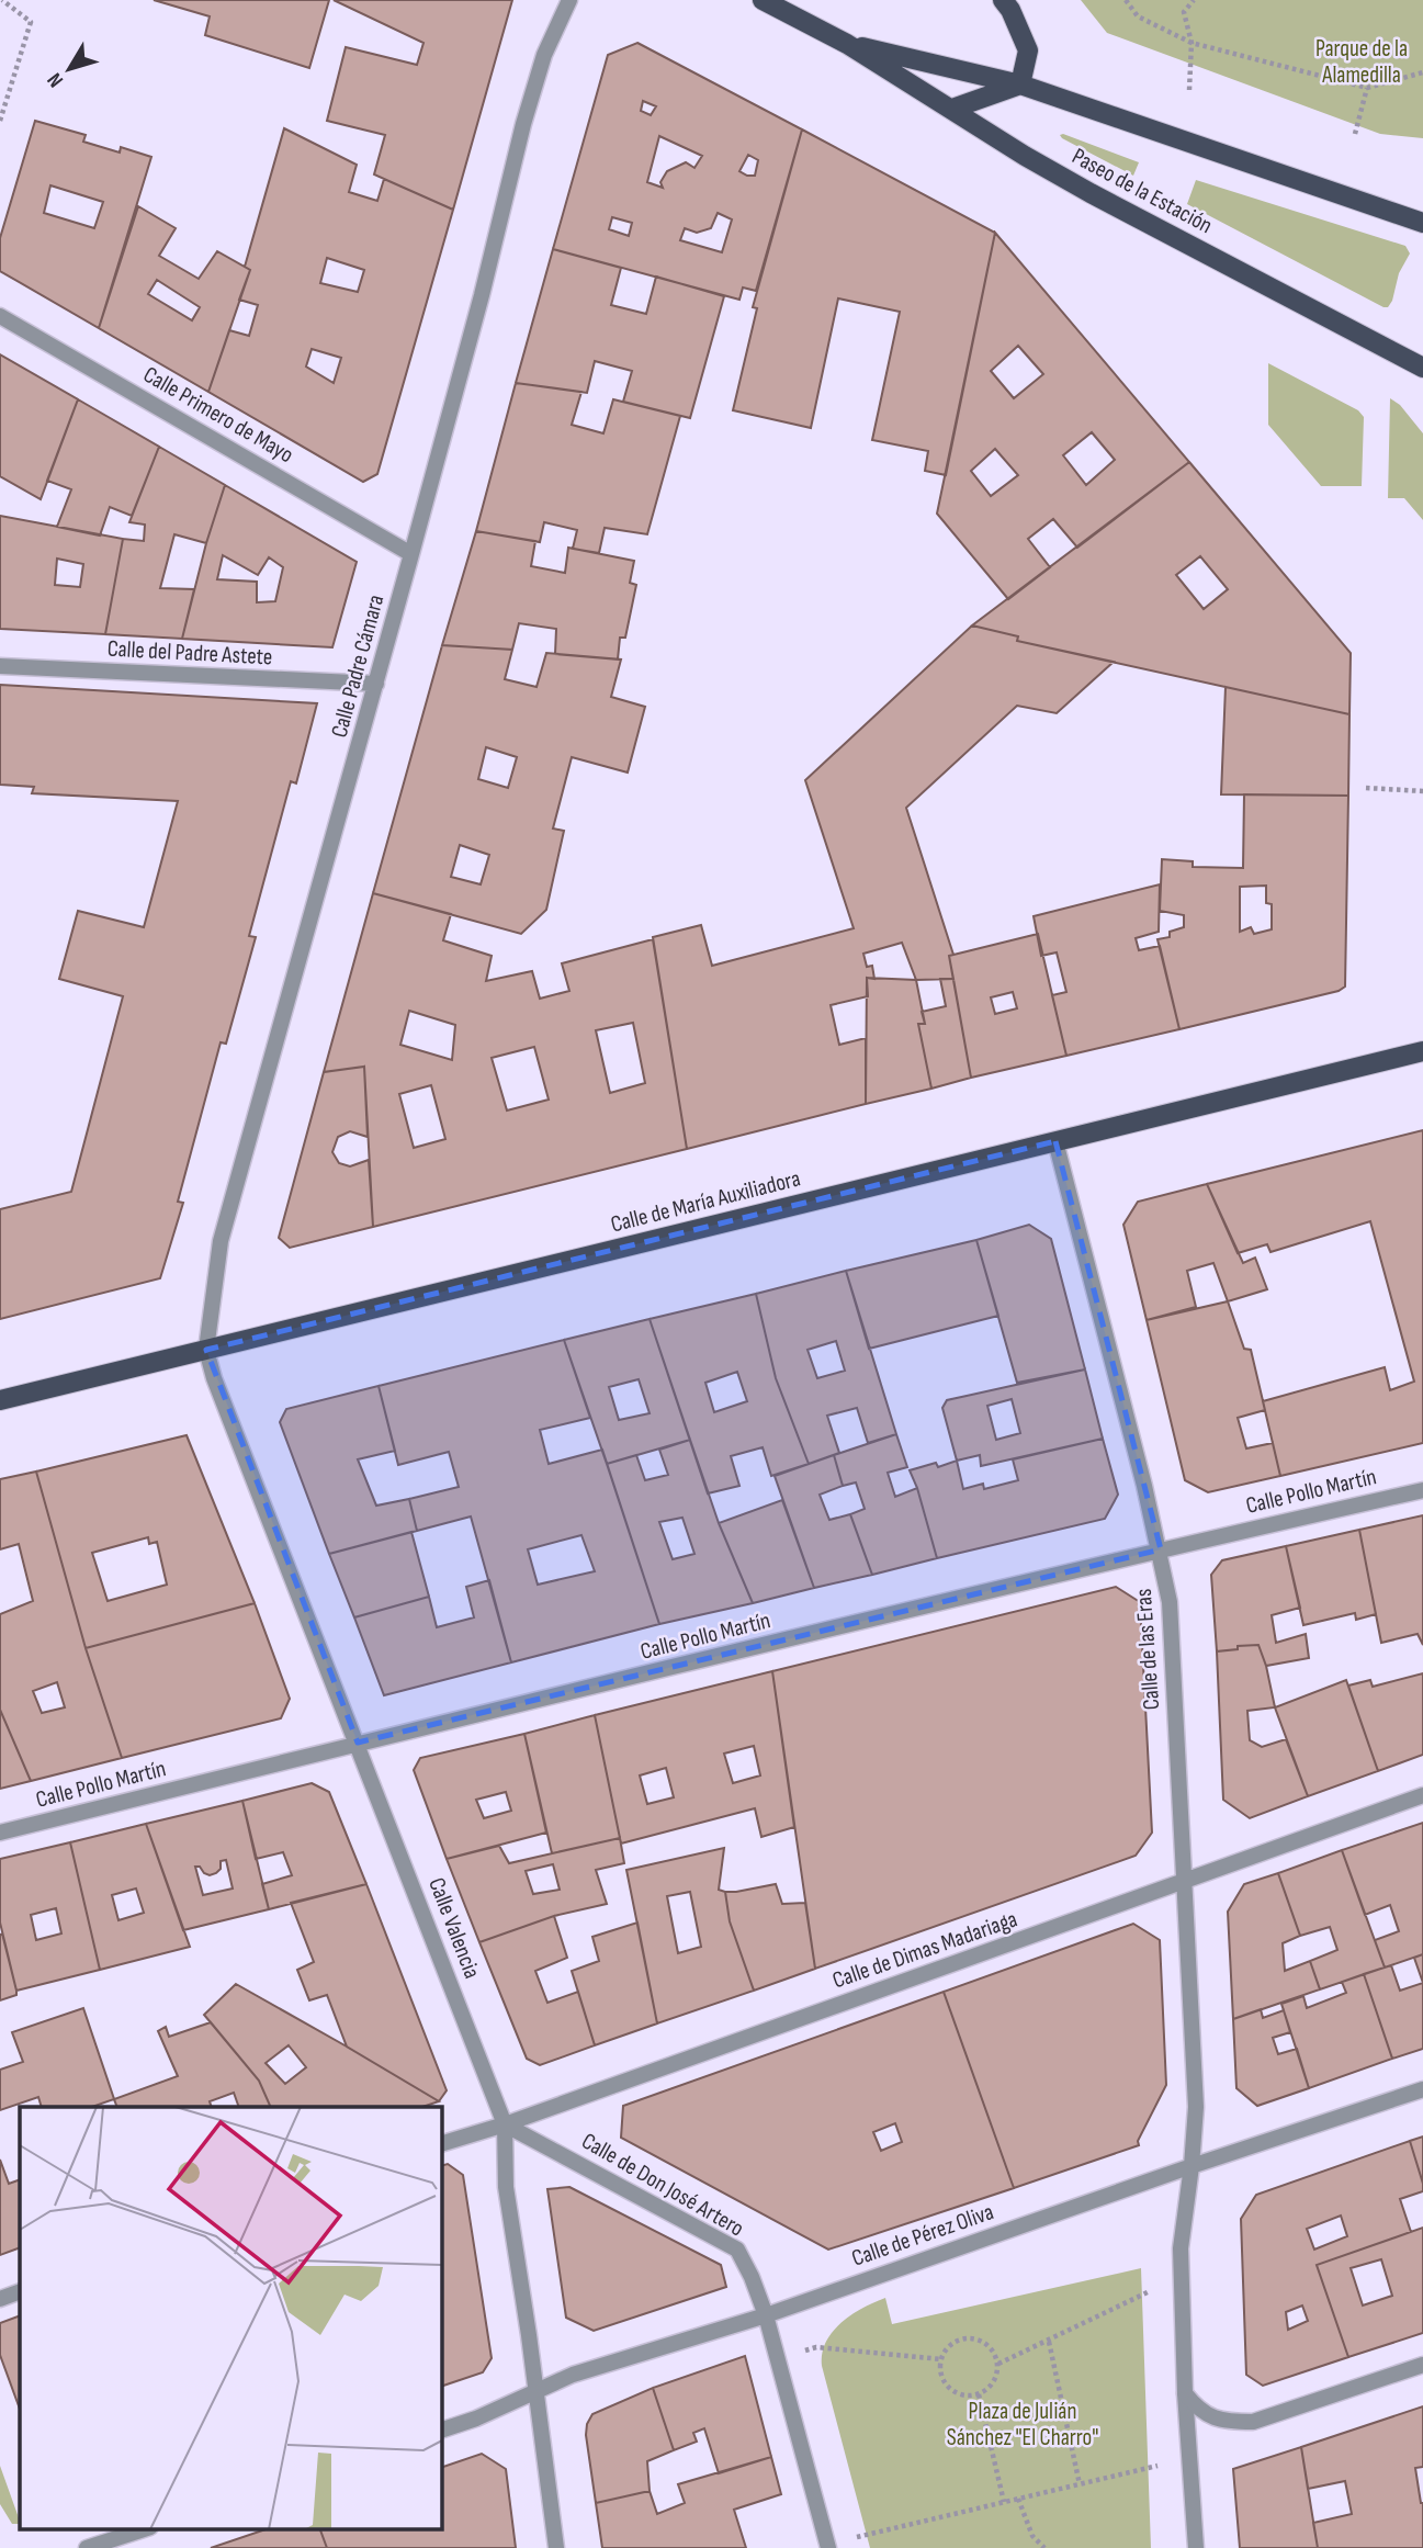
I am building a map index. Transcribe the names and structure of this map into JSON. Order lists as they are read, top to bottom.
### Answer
{
  "streets": {
    "main road": ["Paseo de la Estación", "Calle de María Auxiliadora"],
    "street": [
      "Calle Primero de Mayo",
      "Calle del Padre Astete",
      "Calle Padre Cámara",
      "Calle Pollo Martín",
      "Calle de las Eras",
      "Calle Valencia",
      "Calle de Dimas Madariaga",
      "Calle de Don José Artero",
      "Calle de Pérez Oliva"
    ]
  },
  "crossings": [
    ["Calle Primero de Mayo", "Calle Padre Cámara"],
    ["Calle del Padre Astete", "Calle Padre Cámara"],
    ["Calle Padre Cámara", "Calle de María Auxiliadora"],
    ["Calle Padre Cámara", "Calle Valencia"],
    ["Calle de María Auxiliadora", "Calle de las Eras"],
    ["Calle de María Auxiliadora", "Calle Valencia"],
    ["Calle Pollo Martín", "Calle de las Eras"],
    ["Calle Pollo Martín", "Calle Valencia"],
    ["Calle de las Eras", "Calle de Dimas Madariaga"],
    ["Calle de las Eras", "Calle de Pérez Oliva"],
    ["Calle Valencia", "Calle de Dimas Madariaga"],
    ["Calle Valencia", "Calle de Don José Artero"],
    ["Calle Valencia", "Calle de Pérez Oliva"],
    ["Calle de Dimas Madariaga", "Calle de Don José Artero"],
    ["Calle de Don José Artero", "Calle de Pérez Oliva"]
  ],
  "parks": ["Parque de la Alamedilla", "Plaza de Julián Sánchez \"El Charro\""],
  "north": "bottom left"
}
